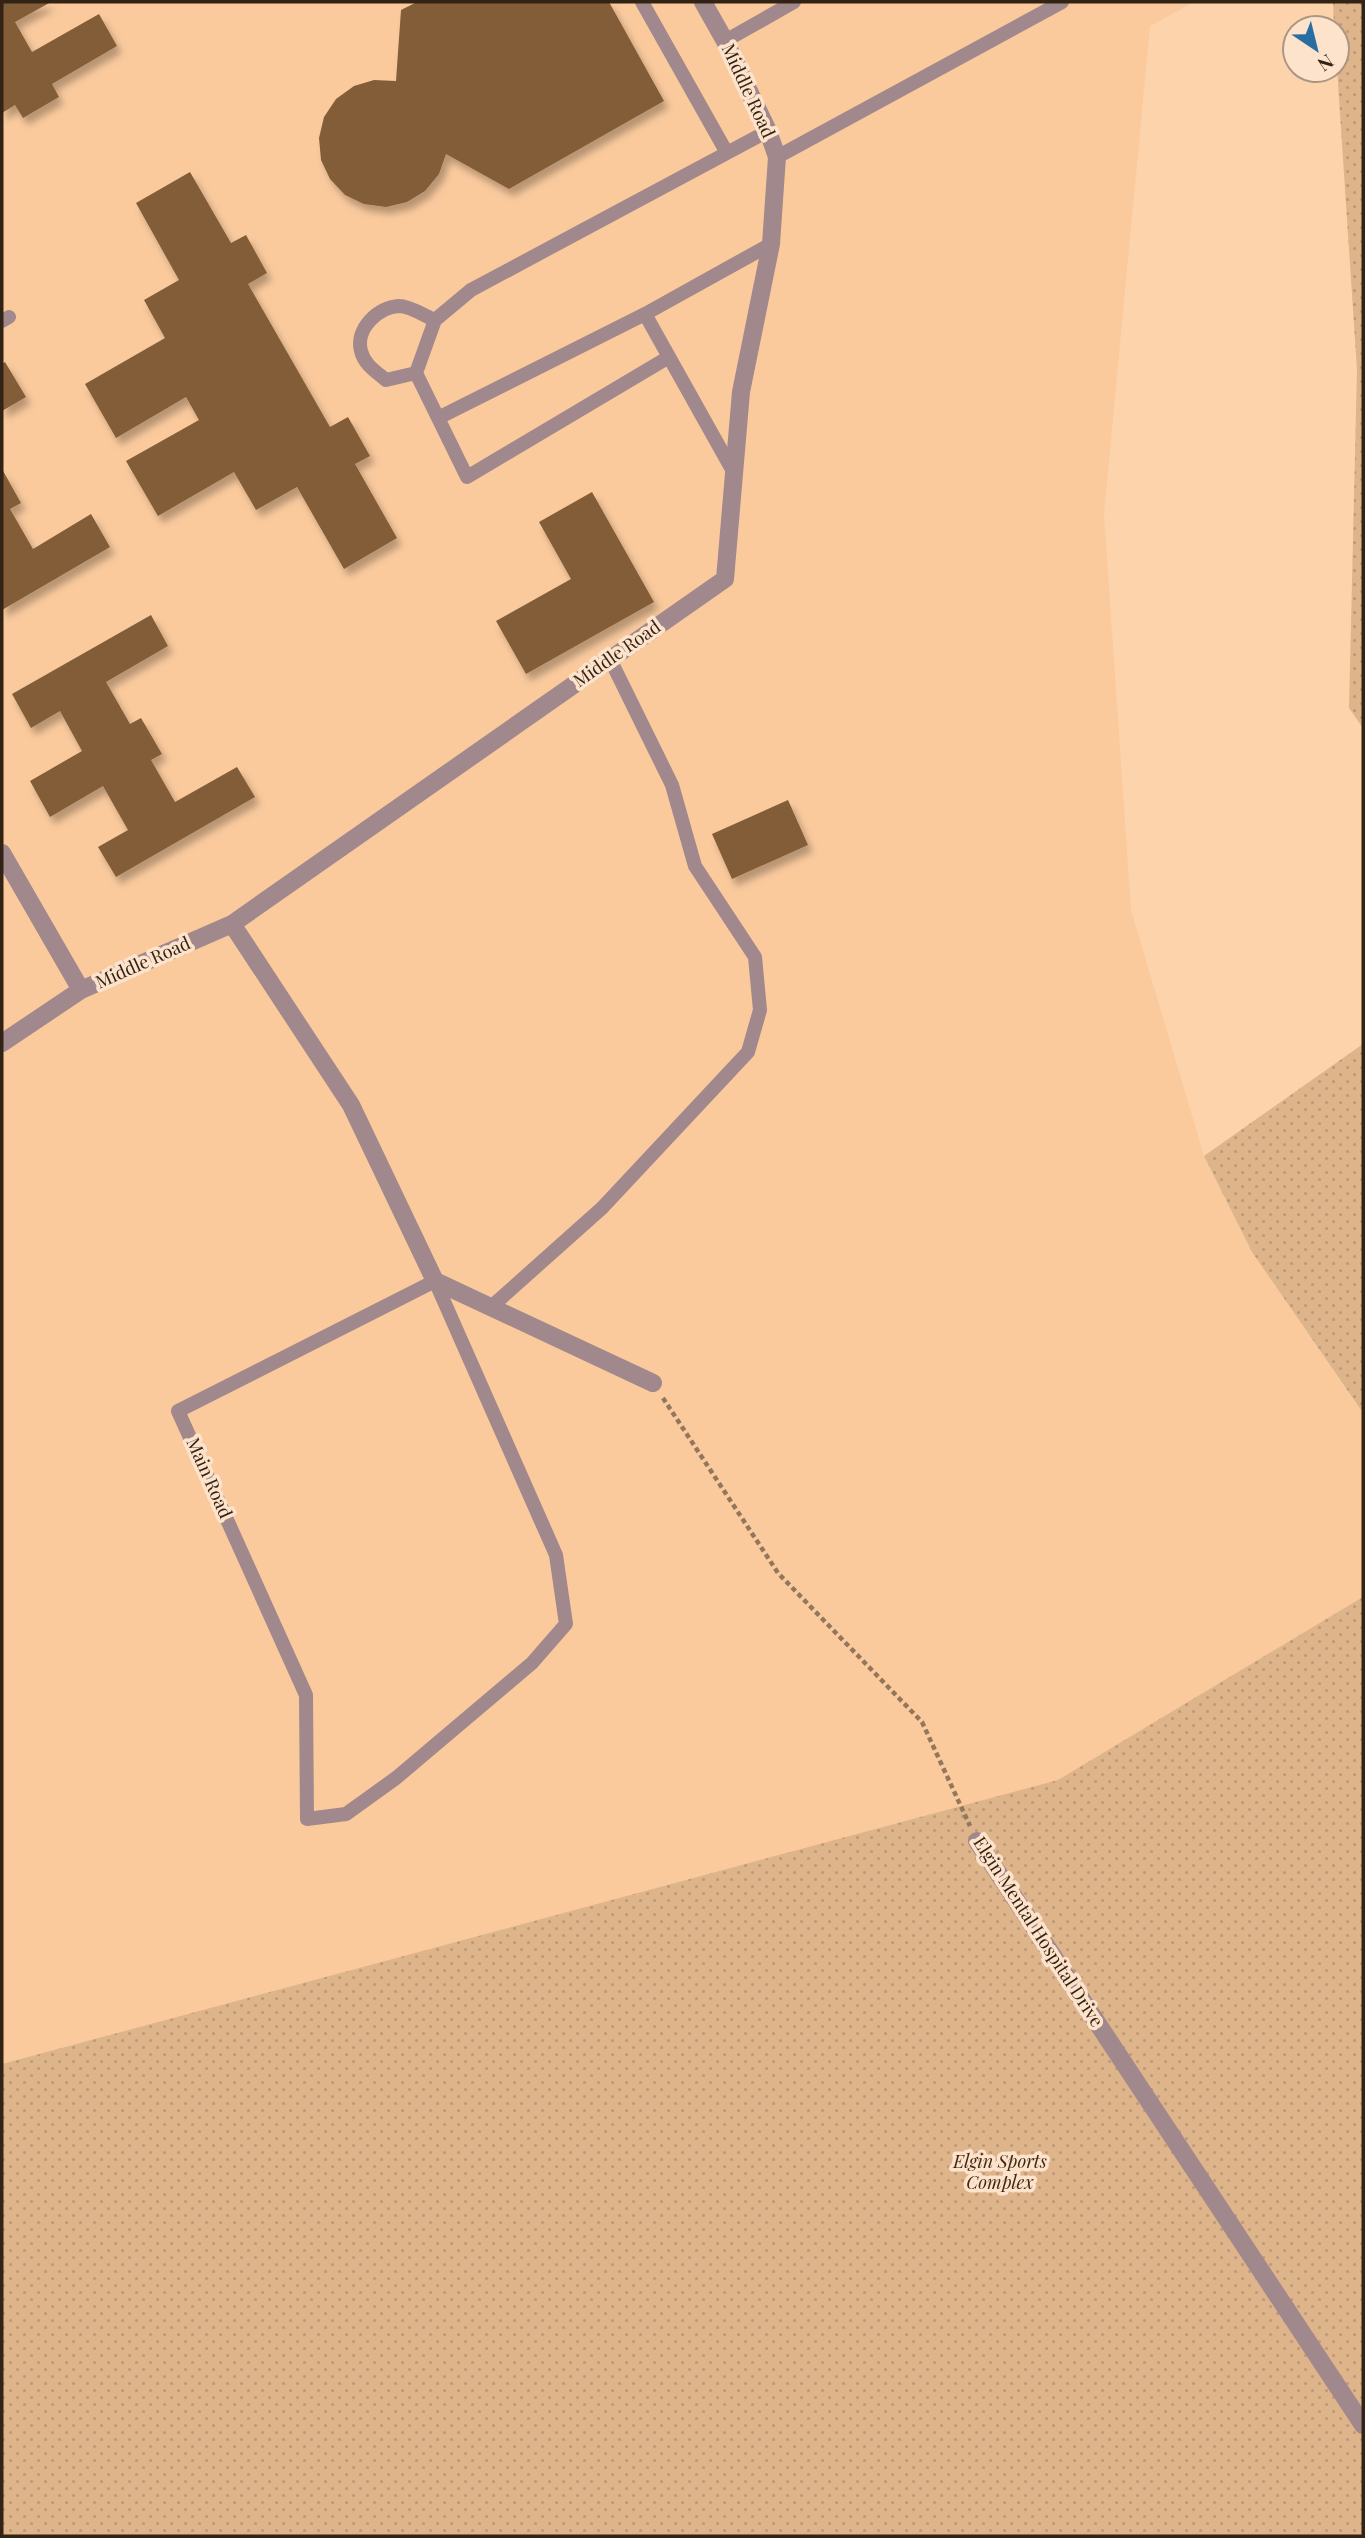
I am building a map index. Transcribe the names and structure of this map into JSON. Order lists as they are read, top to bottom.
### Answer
{
  "streets": {
    "street": ["Middle Road", "Elgin Mental Hospital Drive"],
    "lane": ["Main Road"]
  },
  "parks": ["Elgin Sports Complex"],
  "north": "bottom right"
}
